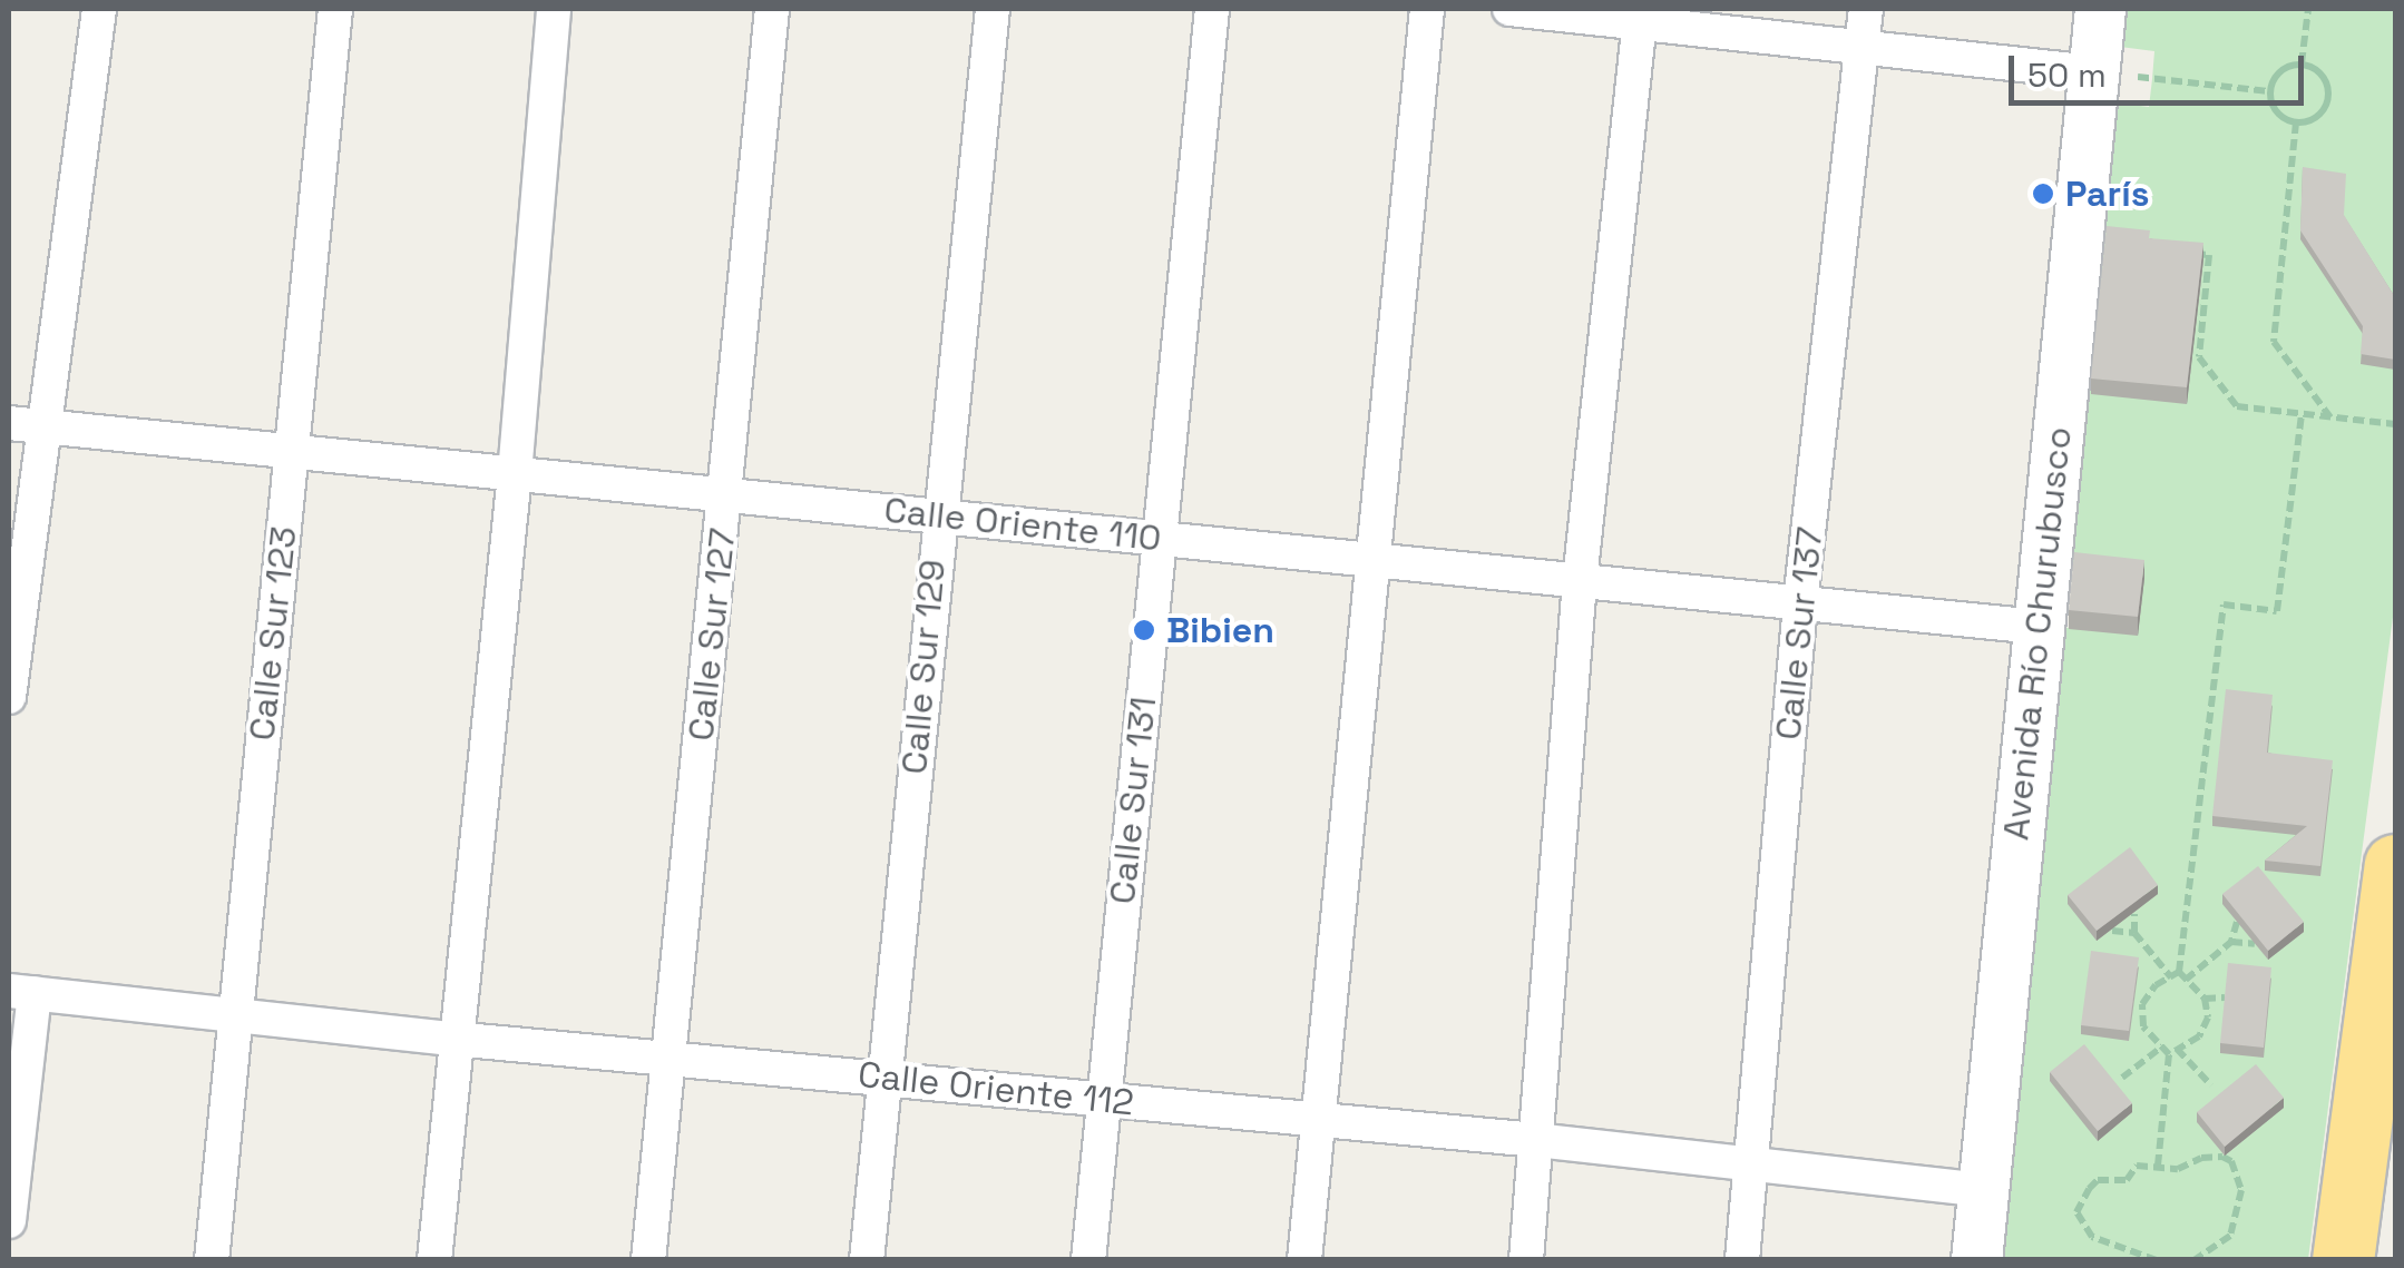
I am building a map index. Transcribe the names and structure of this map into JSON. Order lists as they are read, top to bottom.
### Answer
{
  "streets": {
    "main road": ["Avenida Río Churubusco"],
    "street": [
      "Calle Oriente 110",
      "Calle Sur 123",
      "Calle Sur 137",
      "Calle Sur 127",
      "Calle Sur 129",
      "Calle Sur 131",
      "Calle Oriente 112"
    ]
  },
  "crossings": [
    ["Calle Oriente 110", "Calle Sur 123"],
    ["Calle Oriente 110", "Calle Sur 137"],
    ["Calle Oriente 110", "Avenida Río Churubusco"],
    ["Calle Oriente 110", "Calle Sur 127"],
    ["Calle Oriente 110", "Calle Sur 129"],
    ["Calle Oriente 110", "Calle Sur 131"],
    ["Calle Sur 123", "Calle Oriente 112"],
    ["Calle Sur 137", "Calle Oriente 112"],
    ["Avenida Río Churubusco", "Calle Oriente 112"],
    ["Calle Sur 127", "Calle Oriente 112"],
    ["Calle Sur 129", "Calle Oriente 112"],
    ["Calle Sur 131", "Calle Oriente 112"]
  ],
  "places": ["París", "Bibien"],
  "scale_bar": "50 m"
}
